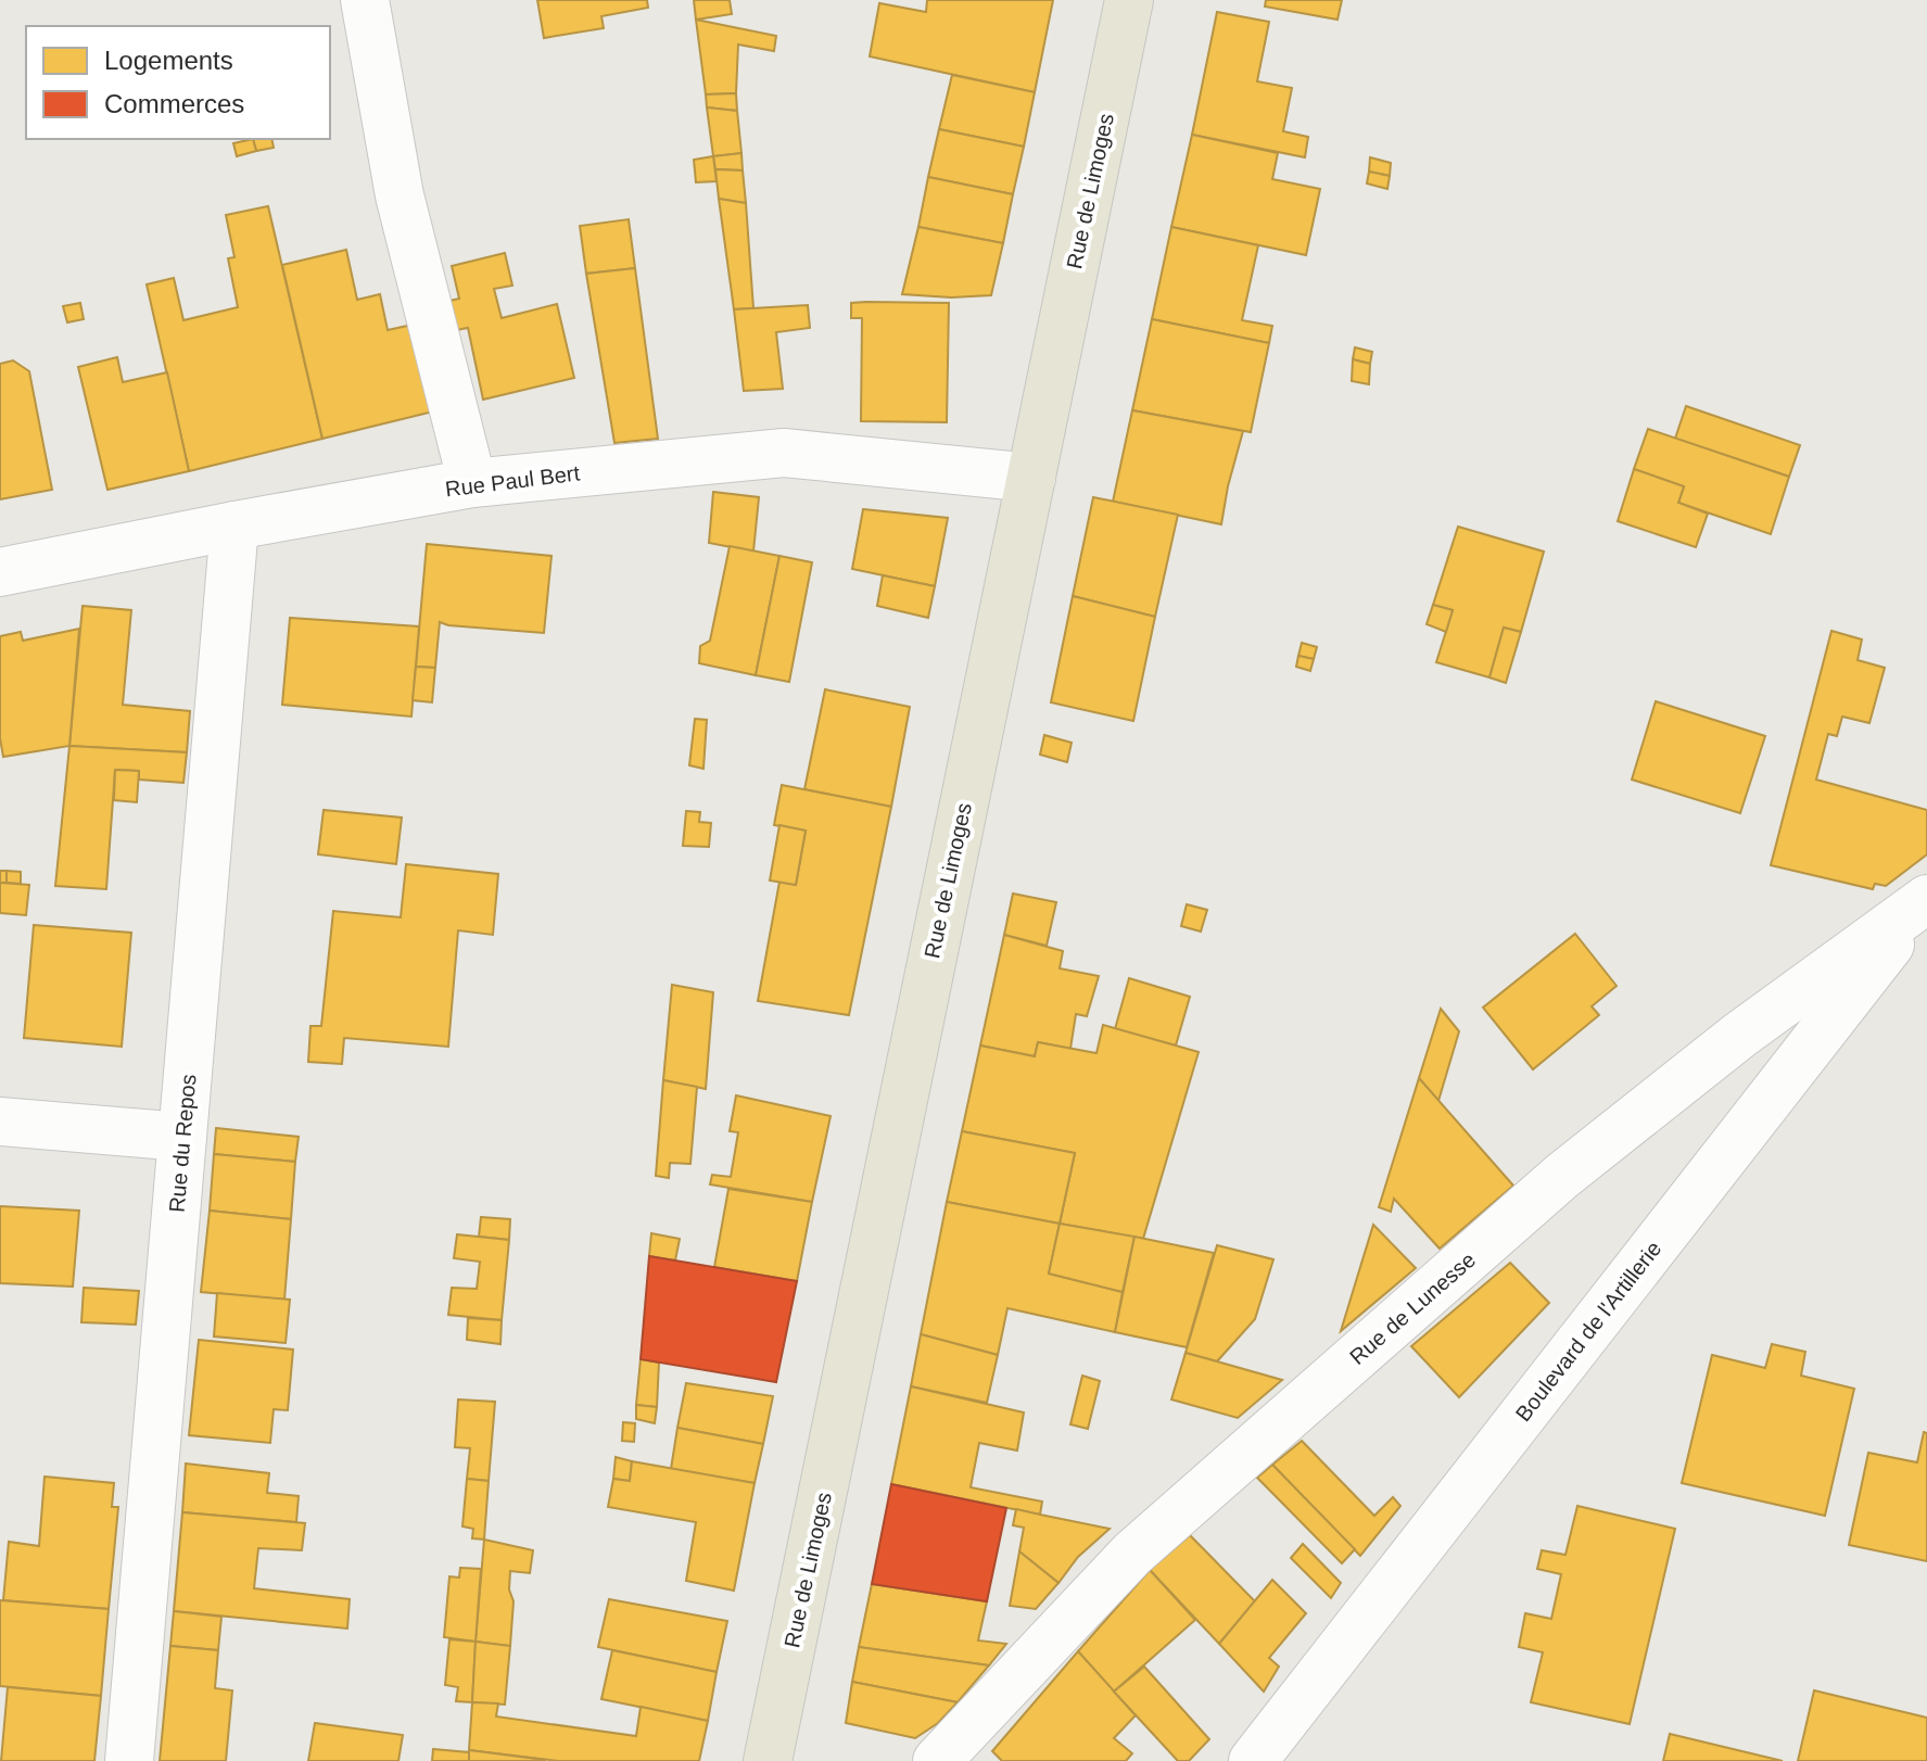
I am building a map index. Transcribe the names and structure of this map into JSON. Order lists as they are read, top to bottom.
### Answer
{
  "streets": {
    "main road": ["Rue de Limoges"],
    "street": [
      "Rue Paul Bert",
      "Rue du Repos",
      "Rue de Lunesse",
      "Boulevard de l'Artillerie"
    ]
  },
  "crossings": [
    ["Rue de Limoges", "Rue Paul Bert"],
    ["Rue Paul Bert", "Rue du Repos"],
    ["Rue de Lunesse", "Boulevard de l'Artillerie"]
  ],
  "legend": ["Logements", "Commerces"]
}
